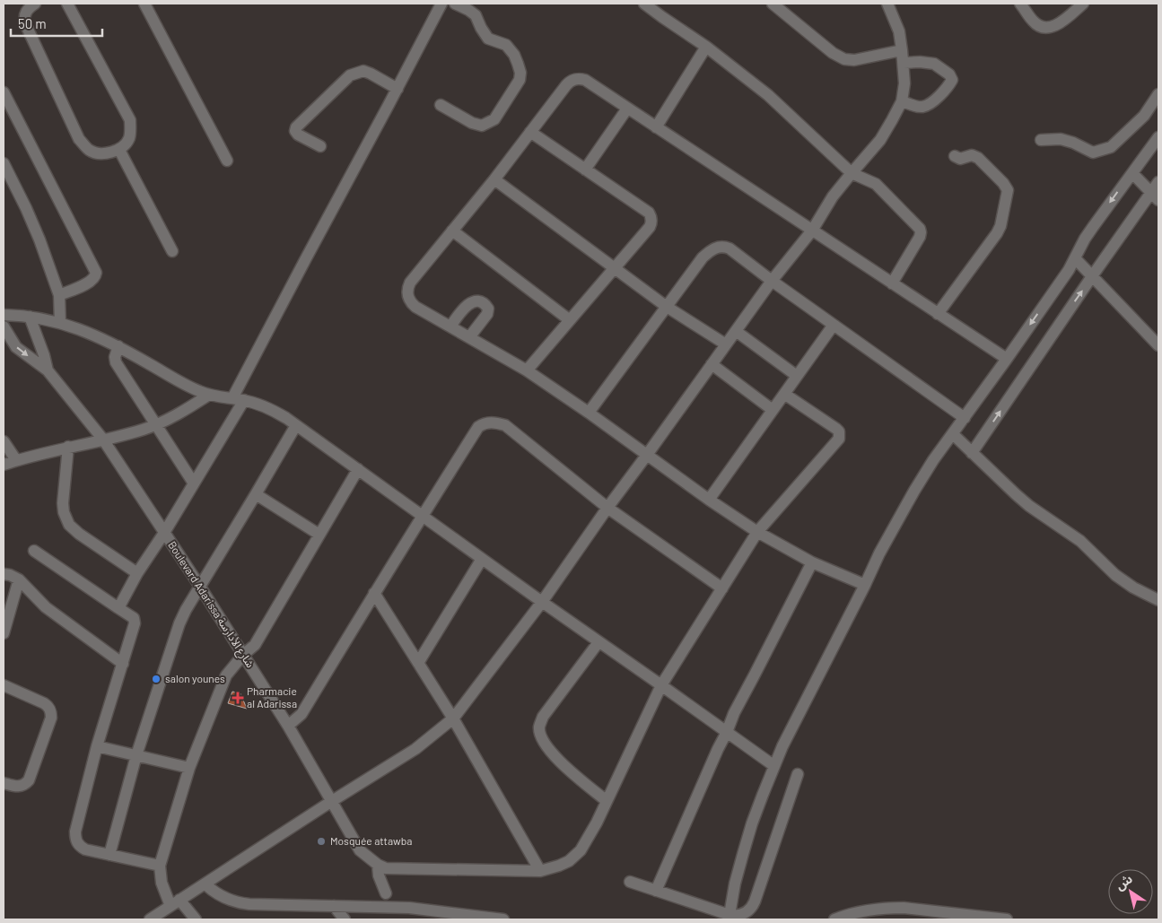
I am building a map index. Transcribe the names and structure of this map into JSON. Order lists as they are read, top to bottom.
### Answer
{
  "streets": {
    "street": ["Boulevard Adarissa شارع الأدارسة"]
  },
  "places": {
    "other": ["salon younes", "Mosquée attawba"],
    "health": ["Pharmacie al Adarissa"]
  },
  "scale_bar": "50 m",
  "north": "top left"
}
